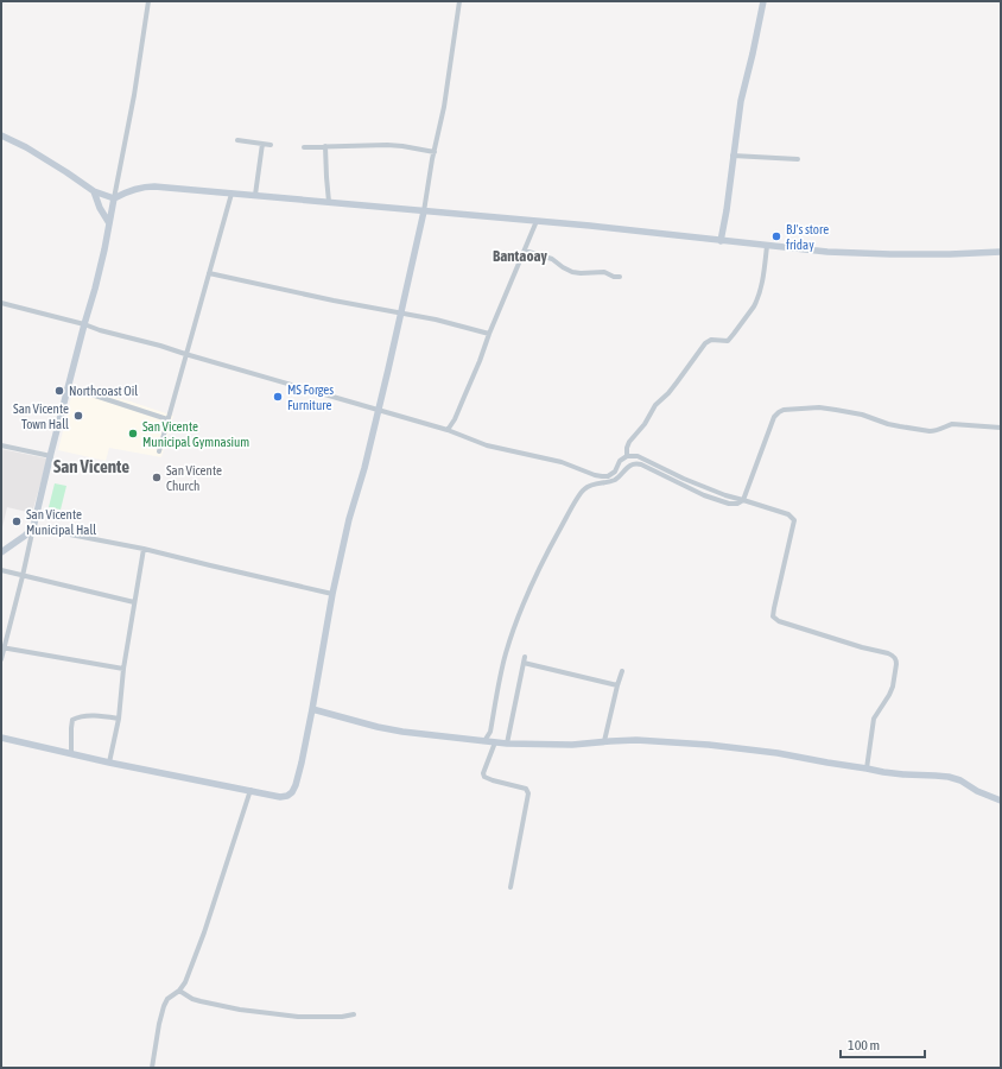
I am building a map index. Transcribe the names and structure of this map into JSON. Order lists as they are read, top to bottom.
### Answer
{
  "districts": ["Bantaoay", "San Vicente"],
  "places": [
    "BJ's store friday",
    "Northcoast Oil",
    "MS Forges Furniture",
    "San Vicente Town Hall",
    "San Vicente Municipal Gymnasium",
    "San Vicente Church",
    "San Vicente Municipal Hall"
  ],
  "scale_bar": "100 m"
}
